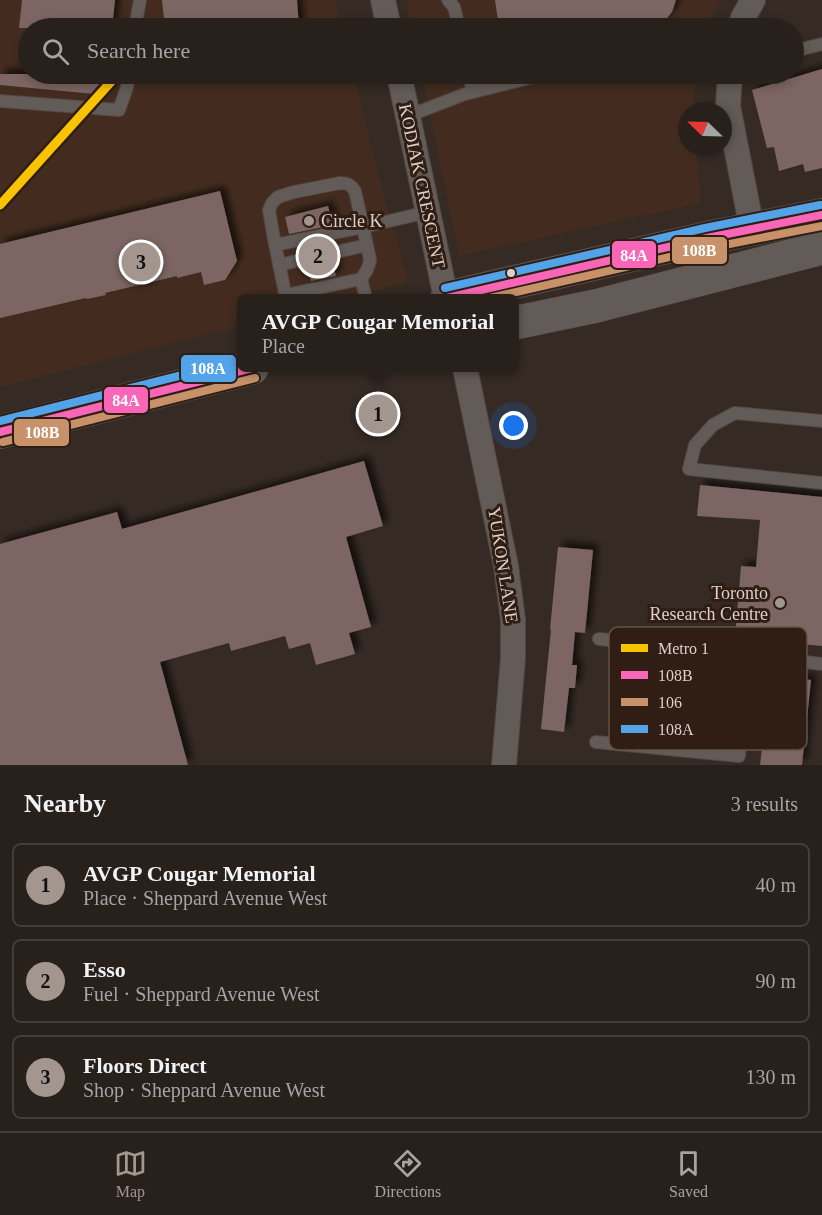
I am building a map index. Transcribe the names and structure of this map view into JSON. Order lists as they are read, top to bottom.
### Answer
{
  "streets": {
    "street": ["KODIAK CRESCENT", "YUKON LANE"]
  },
  "places": ["Circle K", "Toronto Research Centre"],
  "lines": [
    "metro line 1",
    "transit line 108A",
    "transit line 84A",
    "transit line 108B"
  ],
  "legend": [
    "Metro 1",
    "108B",
    "106",
    "108A"
  ],
  "north": "top left",
  "page": {
    "search": "Search here",
    "pins": ["2", "3", "1"],
    "popup": ["AVGP Cougar Memorial", "Place"],
    "heading": ["Nearby", "3 results"],
    "list": [
      {
        "mark": "1",
        "name": "AVGP Cougar Memorial",
        "note": "Place · Sheppard Avenue West",
        "value": "40 m"
      },
      {
        "mark": "2",
        "name": "Esso",
        "note": "Fuel · Sheppard Avenue West",
        "value": "90 m"
      },
      {
        "mark": "3",
        "name": "Floors Direct",
        "note": "Shop · Sheppard Avenue West",
        "value": "130 m"
      }
    ],
    "nav": ["Map", "Directions", "Saved"]
  }
}
